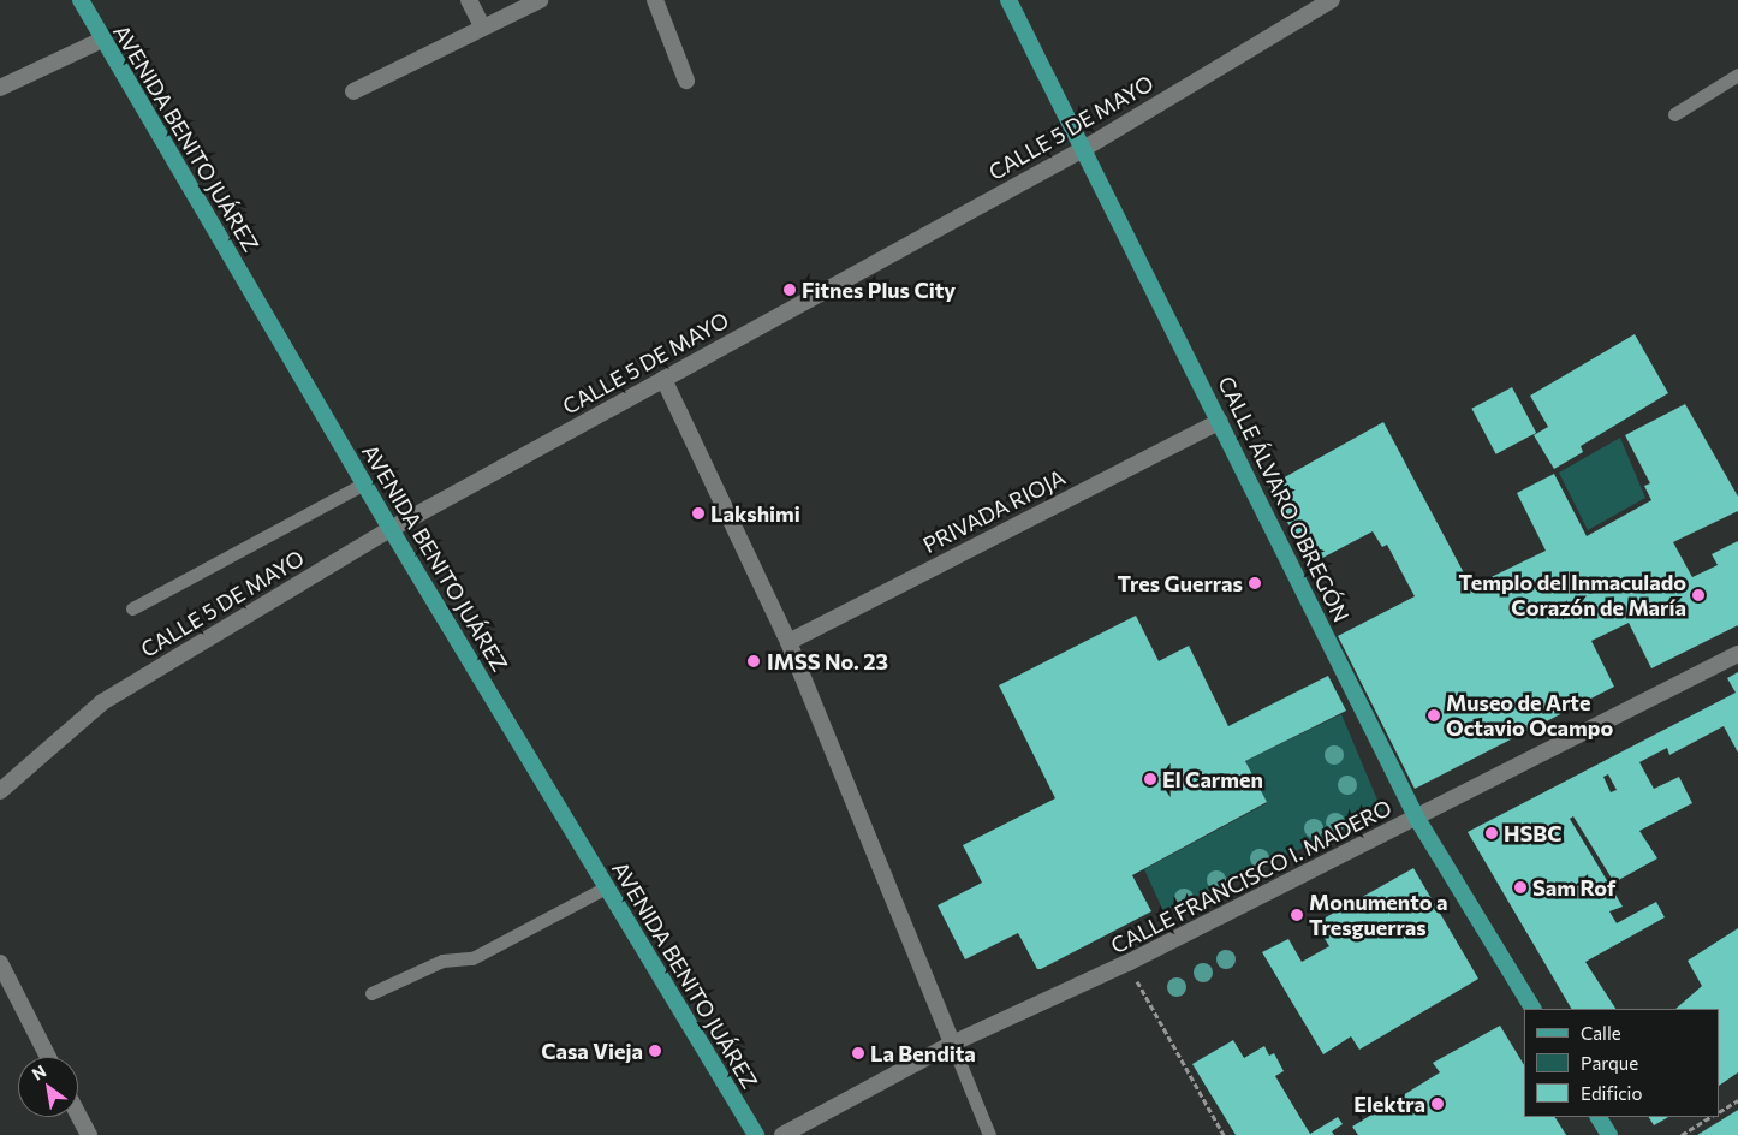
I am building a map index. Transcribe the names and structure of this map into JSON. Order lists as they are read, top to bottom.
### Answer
{
  "streets": {
    "main road": [
      "CALLE 5 DE MAYO",
      "AVENIDA BENITO JUÁREZ",
      "CALLE ÁLVARO OBREGÓN",
      "PRIVADA RIOJA",
      "CALLE FRANCISCO I. MADERO"
    ]
  },
  "crossings": [
    ["CALLE 5 DE MAYO", "AVENIDA BENITO JUÁREZ"],
    ["CALLE 5 DE MAYO", "CALLE ÁLVARO OBREGÓN"],
    ["CALLE ÁLVARO OBREGÓN", "PRIVADA RIOJA"],
    ["CALLE ÁLVARO OBREGÓN", "CALLE FRANCISCO I. MADERO"]
  ],
  "places": [
    "Fitnes Plus City",
    "Lakshimi",
    "Tres Guerras",
    "Templo del Inmaculado Corazón de María",
    "IMSS No. 23",
    "Museo de Arte Octavio Ocampo",
    "El Carmen",
    "HSBC",
    "Sam Rof",
    "Monumento a Tresguerras",
    "Casa Vieja",
    "La Bendita",
    "Elektra"
  ],
  "legend": ["Calle", "Parque", "Edificio"],
  "north": "top left"
}
